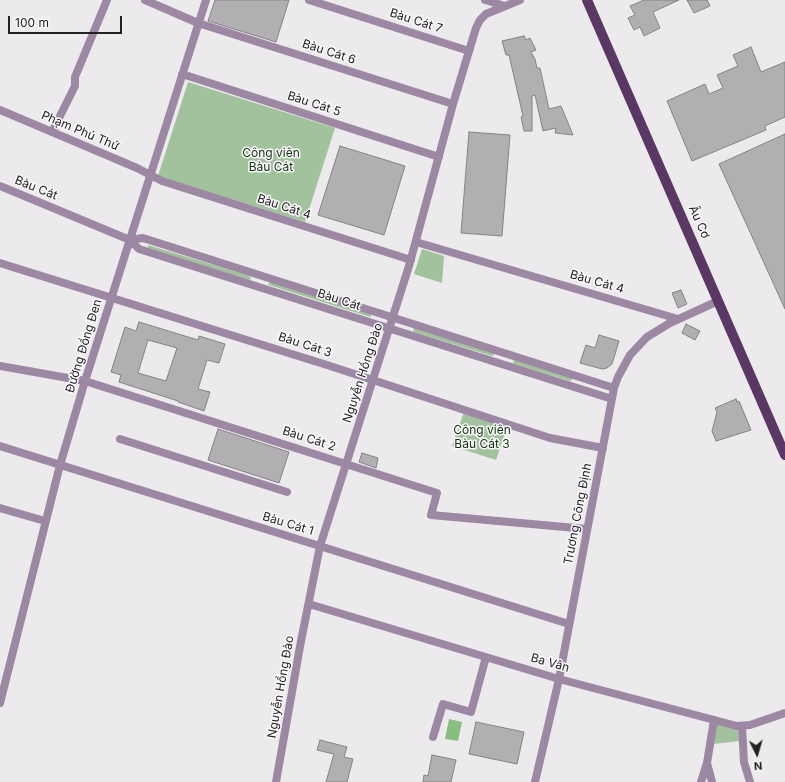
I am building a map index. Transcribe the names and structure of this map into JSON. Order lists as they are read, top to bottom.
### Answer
{
  "streets": {
    "main road": ["Âu Cơ"],
    "street": [
      "Bàu Cát 7",
      "Bàu Cát 6",
      "Bàu Cát 5",
      "Phạm Phú Thứ",
      "Bàu Cát",
      "Bàu Cát 4",
      "Bàu Cát 3",
      "Đường Đồng Đen",
      "Nguyễn Hồng Đào",
      "Bàu Cát 2",
      "Trương Công Định",
      "Bàu Cát 1",
      "Ba Vân"
    ]
  },
  "crossings": [
    ["Bàu Cát 7", "Nguyễn Hồng Đào"],
    ["Bàu Cát 6", "Đường Đồng Đen"],
    ["Bàu Cát 6", "Nguyễn Hồng Đào"],
    ["Bàu Cát 5", "Đường Đồng Đen"],
    ["Bàu Cát 5", "Nguyễn Hồng Đào"],
    ["Phạm Phú Thứ", "Bàu Cát 4"],
    ["Phạm Phú Thứ", "Đường Đồng Đen"],
    ["Bàu Cát", "Đường Đồng Đen"],
    ["Bàu Cát", "Nguyễn Hồng Đào"],
    ["Bàu Cát", "Trương Công Định"],
    ["Bàu Cát 4", "Đường Đồng Đen"],
    ["Bàu Cát 4", "Nguyễn Hồng Đào"],
    ["Bàu Cát 4", "Trương Công Định"],
    ["Âu Cơ", "Trương Công Định"],
    ["Bàu Cát 3", "Đường Đồng Đen"],
    ["Bàu Cát 3", "Nguyễn Hồng Đào"],
    ["Bàu Cát 3", "Trương Công Định"],
    ["Đường Đồng Đen", "Bàu Cát 2"],
    ["Đường Đồng Đen", "Bàu Cát 1"],
    ["Nguyễn Hồng Đào", "Bàu Cát 2"],
    ["Nguyễn Hồng Đào", "Bàu Cát 1"],
    ["Nguyễn Hồng Đào", "Ba Vân"],
    ["Bàu Cát 2", "Trương Công Định"],
    ["Trương Công Định", "Bàu Cát 1"],
    ["Trương Công Định", "Ba Vân"]
  ],
  "parks": ["Công viên Bàu Cát", "Công viên Bàu Cát 3"],
  "scale_bar": "100 m",
  "north": "bottom"
}
